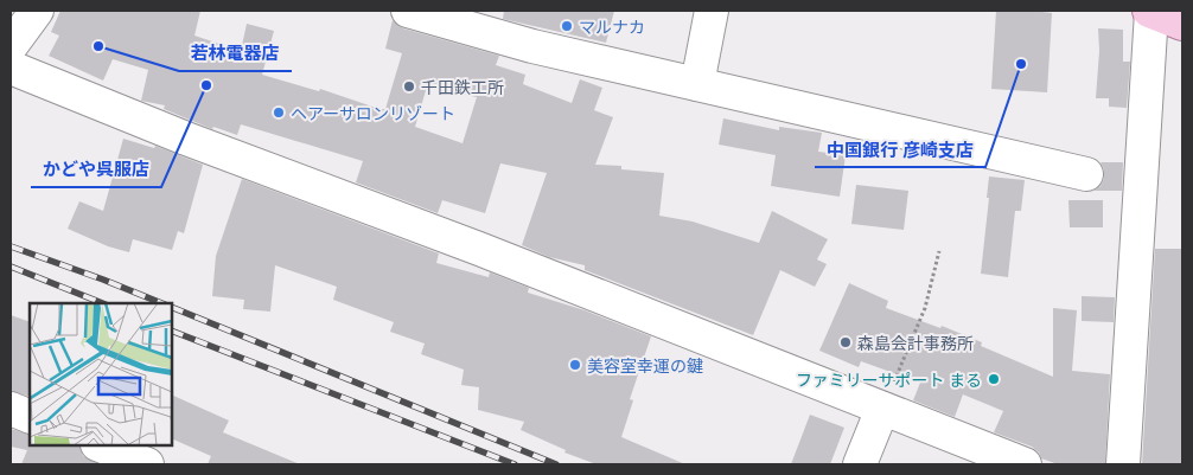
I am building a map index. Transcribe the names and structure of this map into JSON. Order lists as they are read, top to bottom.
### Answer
{
  "places": [
    "マルナカ",
    "若林電器店",
    "中国銀行 彦崎支店",
    "かどや呉服店",
    "千田鉄工所",
    "ヘアーサロンリゾート",
    "森島会計事務所",
    "美容室幸運の鍵",
    "ファミリーサポート まる"
  ]
}
